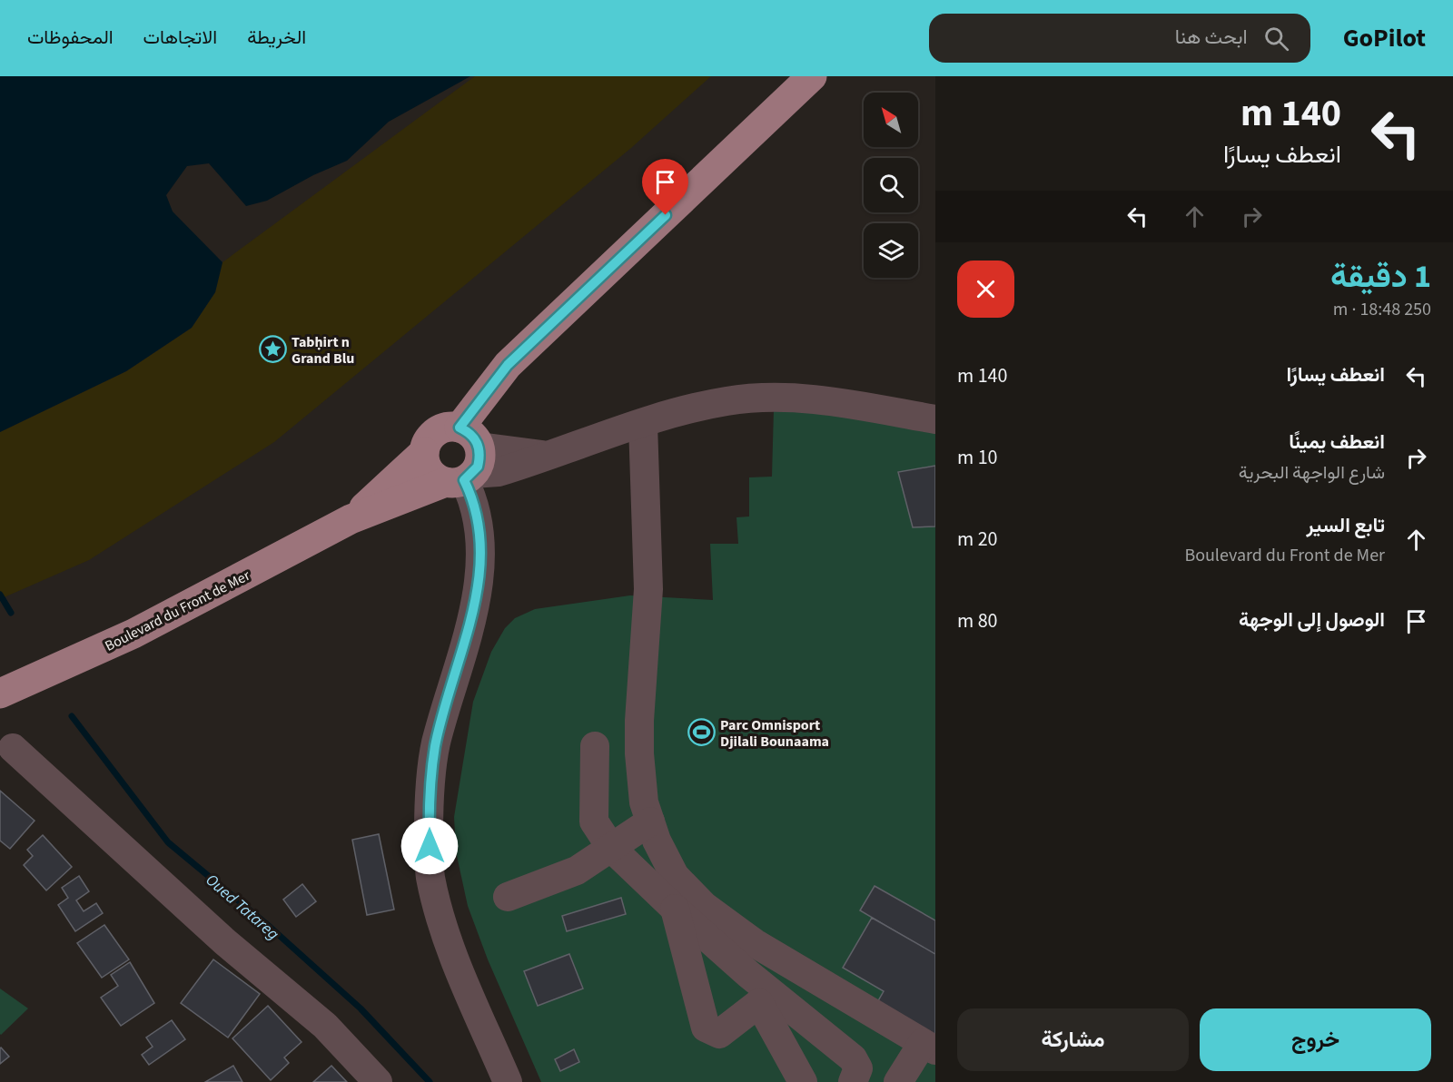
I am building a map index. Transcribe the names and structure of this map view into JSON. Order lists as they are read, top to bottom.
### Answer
{
  "streets": {
    "main road": ["Boulevard du Front de Mer"]
  },
  "water": ["Oued Tatareg"],
  "places": {
    "place": ["Tabḥirt n Grand Blu"],
    "sports": ["Parc Omnisport Djilali Bounaama"]
  },
  "north": "top left",
  "page": {
    "header": "GoPilot",
    "search": "ابحث هنا",
    "nav": ["الخريطة", "الاتجاهات", "المحفوظات"],
    "turn": ["140 m", "انعطف يسارًا"],
    "heading": ["1 دقيقة", "250 m · 18:48"],
    "list": [
      {
        "name": "انعطف يسارًا",
        "value": "140 m"
      },
      {
        "name": "انعطف يمينًا",
        "note": "شارع الواجهة البحرية",
        "value": "10 m"
      },
      {
        "name": "تابع السير",
        "note": "Boulevard du Front de Mer",
        "value": "20 m"
      },
      {
        "name": "الوصول إلى الوجهة",
        "value": "80 m"
      }
    ],
    "buttons": ["خروج", "مشاركة"]
  }
}
